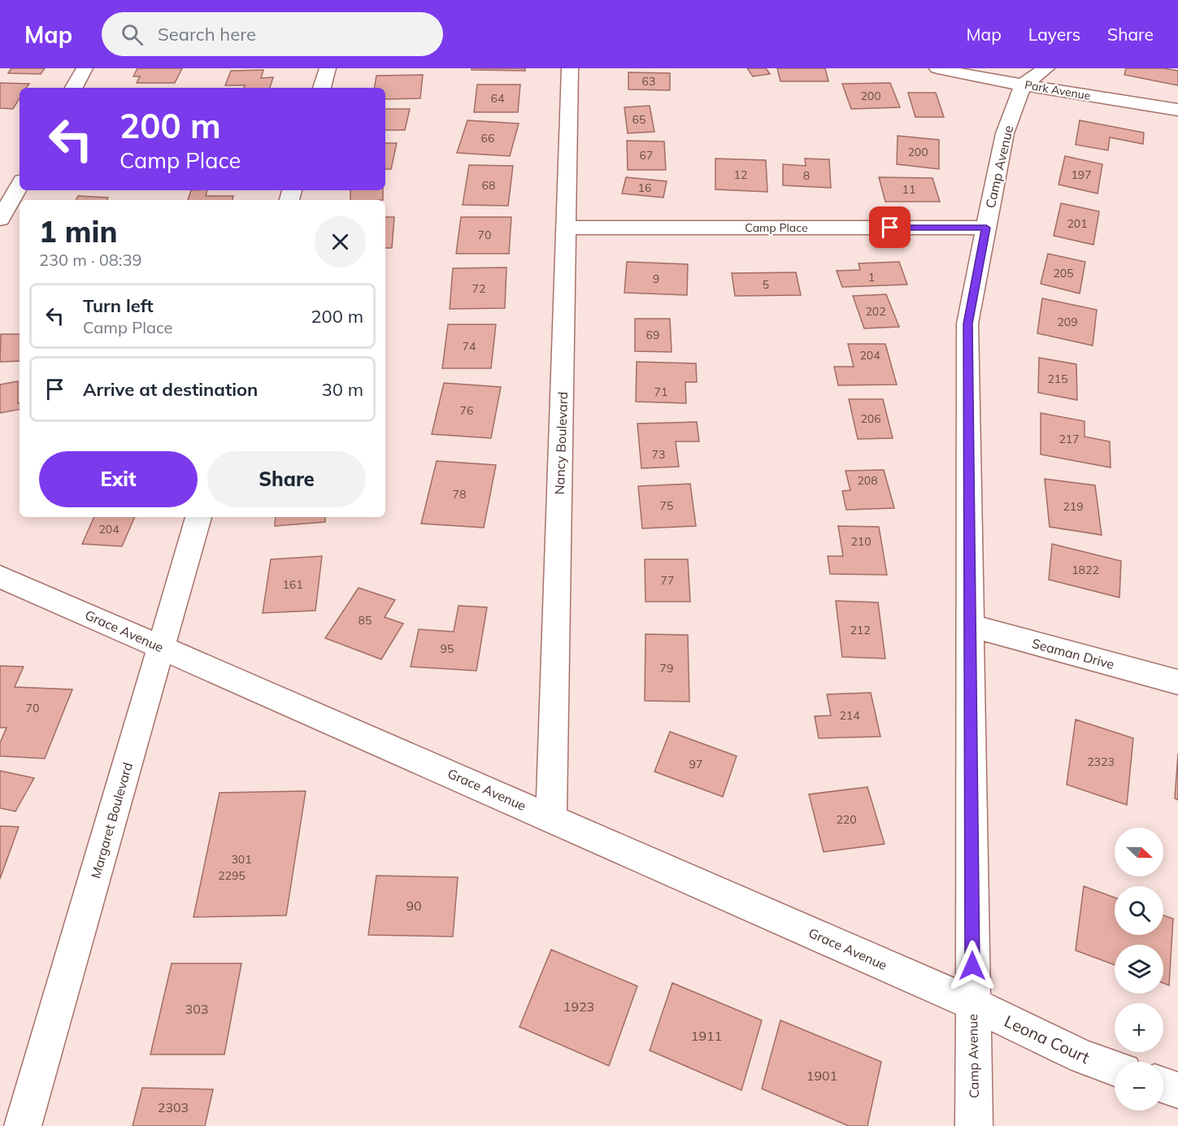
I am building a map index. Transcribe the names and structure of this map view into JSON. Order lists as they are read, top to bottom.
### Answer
{
  "streets": {
    "street": [
      "Park Avenue",
      "Camp Avenue",
      "Camp Place",
      "Nancy Boulevard",
      "Grace Avenue",
      "Seaman Drive",
      "Margaret Boulevard",
      "Leona Court"
    ]
  },
  "crossings": [
    ["Park Avenue", "Camp Avenue"],
    ["Camp Avenue", "Camp Place"],
    ["Camp Avenue", "Grace Avenue"],
    ["Camp Avenue", "Seaman Drive"],
    ["Camp Avenue", "Leona Court"],
    ["Camp Place", "Nancy Boulevard"],
    ["Nancy Boulevard", "Grace Avenue"],
    ["Grace Avenue", "Margaret Boulevard"],
    ["Grace Avenue", "Leona Court"]
  ],
  "house_numbers": [
    "63",
    "200",
    "64",
    "65",
    "66",
    "200",
    "67",
    "12",
    "197",
    "8",
    "68",
    "16",
    "11",
    "201",
    "70",
    "205",
    "1",
    "9",
    "5",
    "72",
    "202",
    "209",
    "69",
    "74",
    "204",
    "215",
    "71",
    "76",
    "206",
    "217",
    "73",
    "208",
    "78",
    "75",
    "219",
    "204",
    "210",
    "1822",
    "77",
    "161",
    "85",
    "212",
    "95",
    "79",
    "70",
    "214",
    "2323",
    "97",
    "220",
    "301",
    "2295",
    "90",
    "1923",
    "303",
    "1911",
    "1901",
    "2303"
  ],
  "north": "right",
  "page": {
    "header": "Map",
    "search": "Search here",
    "nav": ["Map", "Layers", "Share"],
    "turn": ["200 m", "Camp Place"],
    "heading": ["1 min", "230 m · 08:39"],
    "list": [
      {
        "name": "Turn left",
        "note": "Camp Place",
        "value": "200 m"
      },
      {
        "name": "Arrive at destination",
        "value": "30 m"
      }
    ],
    "buttons": ["Exit", "Share"],
    "map_buttons": ["+", "−"]
  }
}
